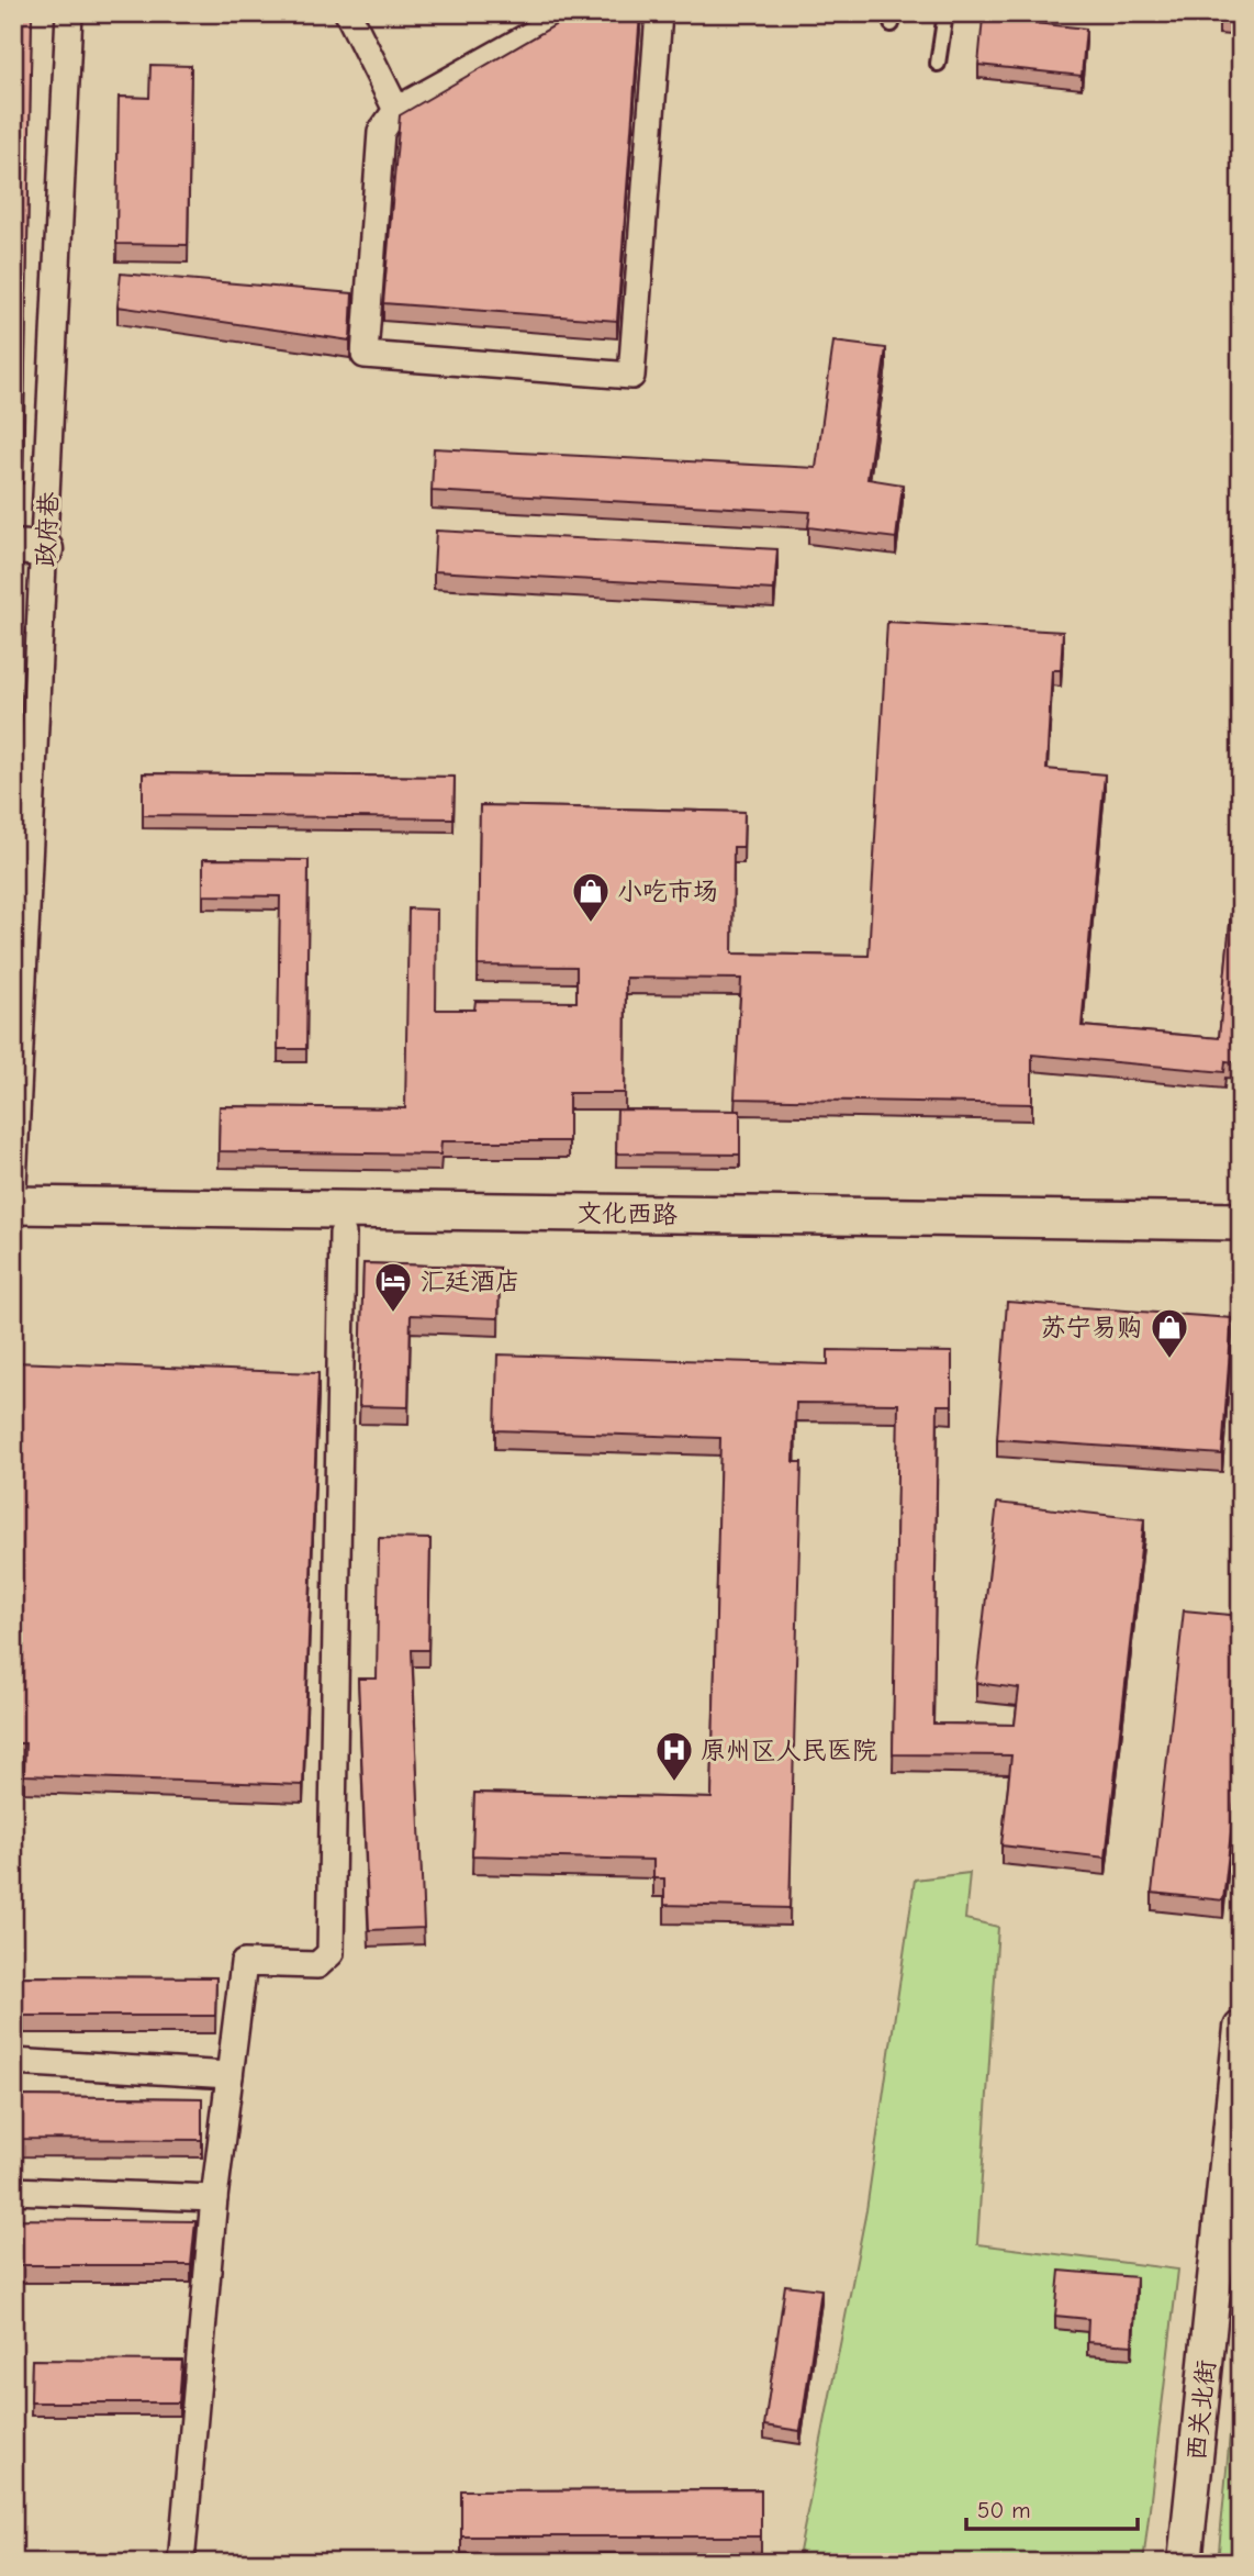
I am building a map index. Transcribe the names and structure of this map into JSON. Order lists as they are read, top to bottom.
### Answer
{
  "streets": {
    "main road": ["文化西路"],
    "street": ["政府巷", "西关北街"]
  },
  "places": {
    "shop": ["小吃市场", "苏宁易购"],
    "hotel": ["汇廷酒店"],
    "hospital": ["原州区人民医院"]
  },
  "scale_bar": "50 m"
}
